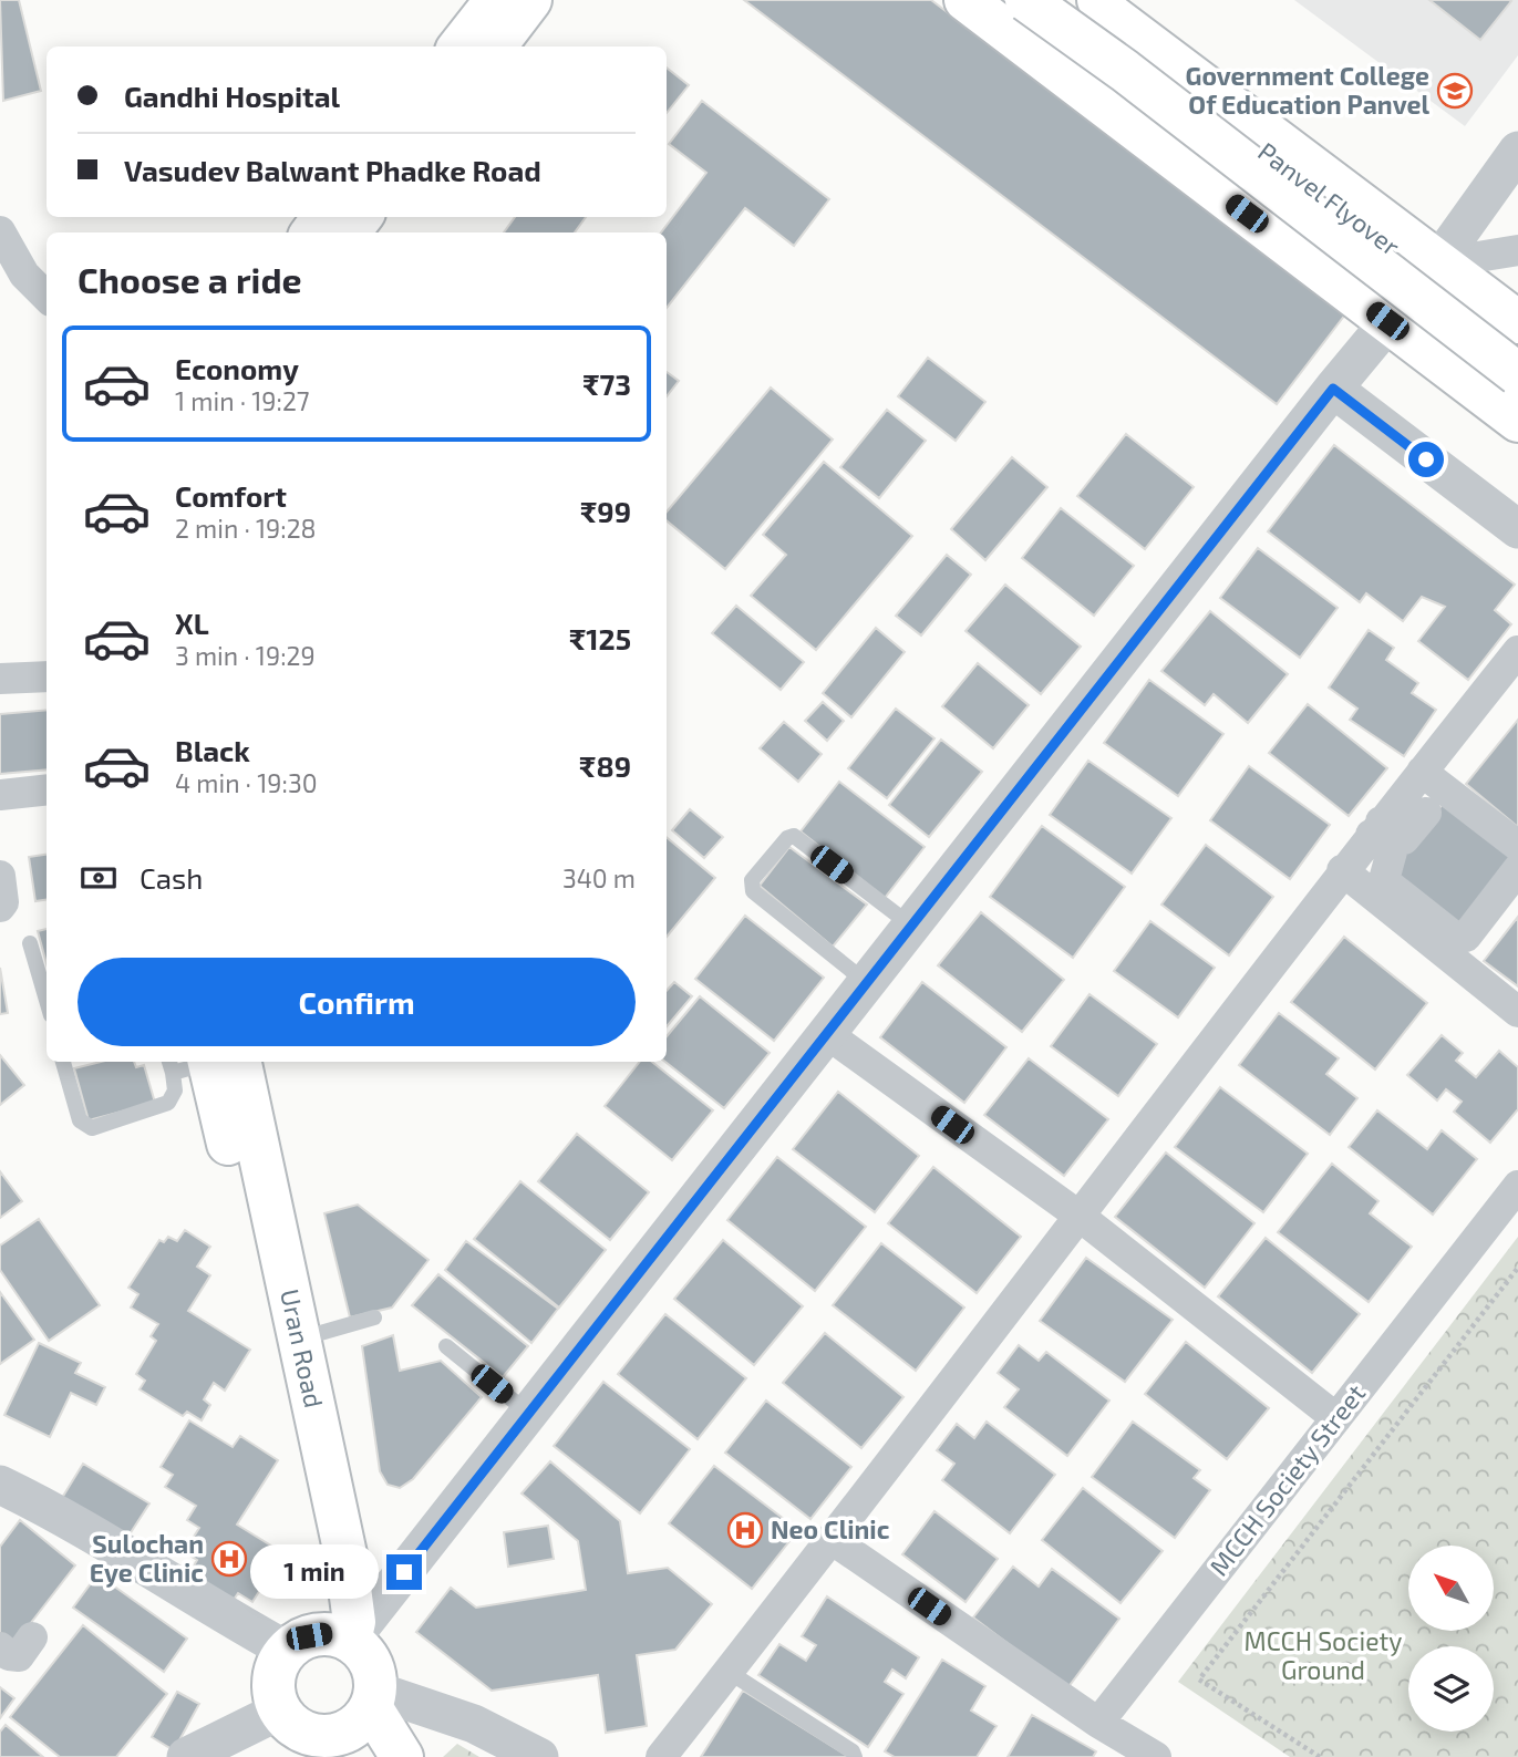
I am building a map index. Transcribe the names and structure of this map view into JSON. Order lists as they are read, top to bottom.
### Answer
{
  "streets": {
    "main road": ["Panvel Flyover", "Uran Road"],
    "street": ["MCCH Society Street"]
  },
  "parks": ["MCCH Society Ground"],
  "places": {
    "school or university": ["Government College Of Education Panvel"],
    "hospital": ["Neo Clinic", "Sulochan Eye Clinic"]
  },
  "north": "top left",
  "page": {
    "banner": ["Gandhi Hospital", "Vasudev Balwant Phadke Road"],
    "heading": "Choose a ride",
    "list": [
      {
        "name": "Economy",
        "note": "1 min · 19:27",
        "value": "₹73"
      },
      {
        "name": "Comfort",
        "note": "2 min · 19:28",
        "value": "₹99"
      },
      {
        "name": "XL",
        "note": "3 min · 19:29",
        "value": "₹125"
      },
      {
        "name": "Black",
        "note": "4 min · 19:30",
        "value": "₹89"
      }
    ],
    "pay": ["Cash", "340 m"],
    "buttons": "Confirm",
    "bubble": "1 min"
  }
}
